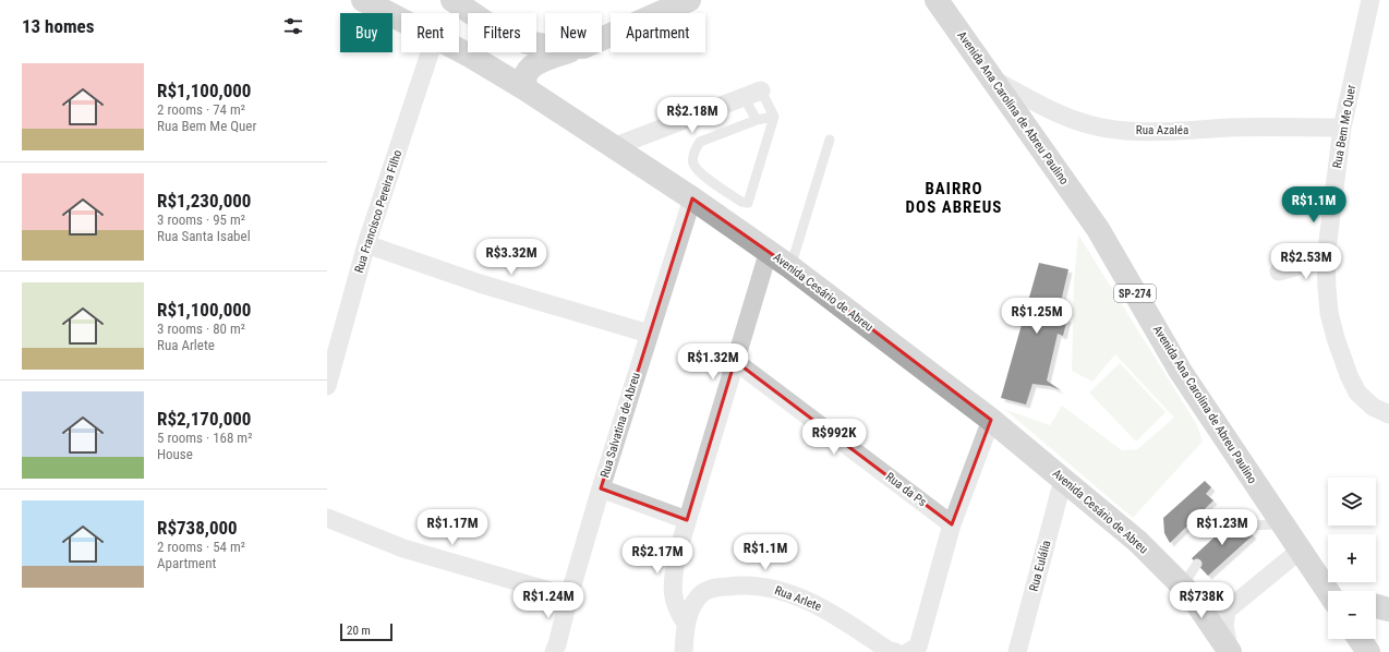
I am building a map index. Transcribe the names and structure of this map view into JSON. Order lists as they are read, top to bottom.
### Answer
{
  "streets": {
    "main road": ["Avenida Ana Carolina de Abreu Paulino", "Avenida Cesário de Abreu", "SP-274"],
    "street": [
      "Rua Bem Me Quer",
      "Rua Azaléa",
      "Rua Francisco Pereira Filho",
      "Rua Salvatina de Abreu",
      "Rua da Ps",
      "Rua Eulália",
      "Rua Arlete"
    ]
  },
  "crossings": [
    ["Avenida Ana Carolina de Abreu Paulino", "Rua Azaléa"],
    ["Rua Bem Me Quer", "Rua Azaléa"],
    ["Avenida Cesário de Abreu", "Rua Salvatina de Abreu"],
    ["Avenida Cesário de Abreu", "Rua Eulália"]
  ],
  "districts": ["BAIRRO DOS ABREUS"],
  "scale_bar": "20 m",
  "page": {
    "heading": "13 homes",
    "chip": [
      "Buy",
      "Rent",
      "Filters",
      "New",
      "Apartment"
    ],
    "list": [
      {
        "name": "R$1,100,000",
        "note": "2 rooms · 74 m² · Rua Bem Me Quer"
      },
      {
        "name": "R$1,230,000",
        "note": "3 rooms · 95 m² · Rua Santa Isabel"
      },
      {
        "name": "R$1,100,000",
        "note": "3 rooms · 80 m² · Rua Arlete"
      },
      {
        "name": "R$2,170,000",
        "note": "5 rooms · 168 m² · House"
      },
      {
        "name": "R$738,000",
        "note": "2 rooms · 54 m² · Apartment"
      }
    ],
    "price": [
      "R$2.18M",
      "R$1.1M",
      "R$3.32M",
      "R$2.53M",
      "R$1.25M",
      "R$1.32M",
      "R$992K",
      "R$1.17M",
      "R$1.23M",
      "R$1.1M",
      "R$2.17M",
      "R$1.24M",
      "R$738K"
    ],
    "map_buttons": ["+", "−"],
    "scale": "20 m"
  }
}
